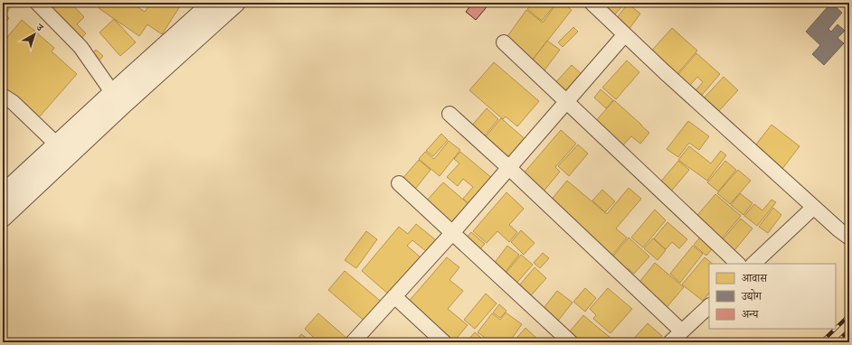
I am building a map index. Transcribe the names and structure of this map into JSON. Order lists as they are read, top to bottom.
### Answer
{
  "legend": ["आवास", "उद्योग", "अन्य"],
  "north": "top right"
}
